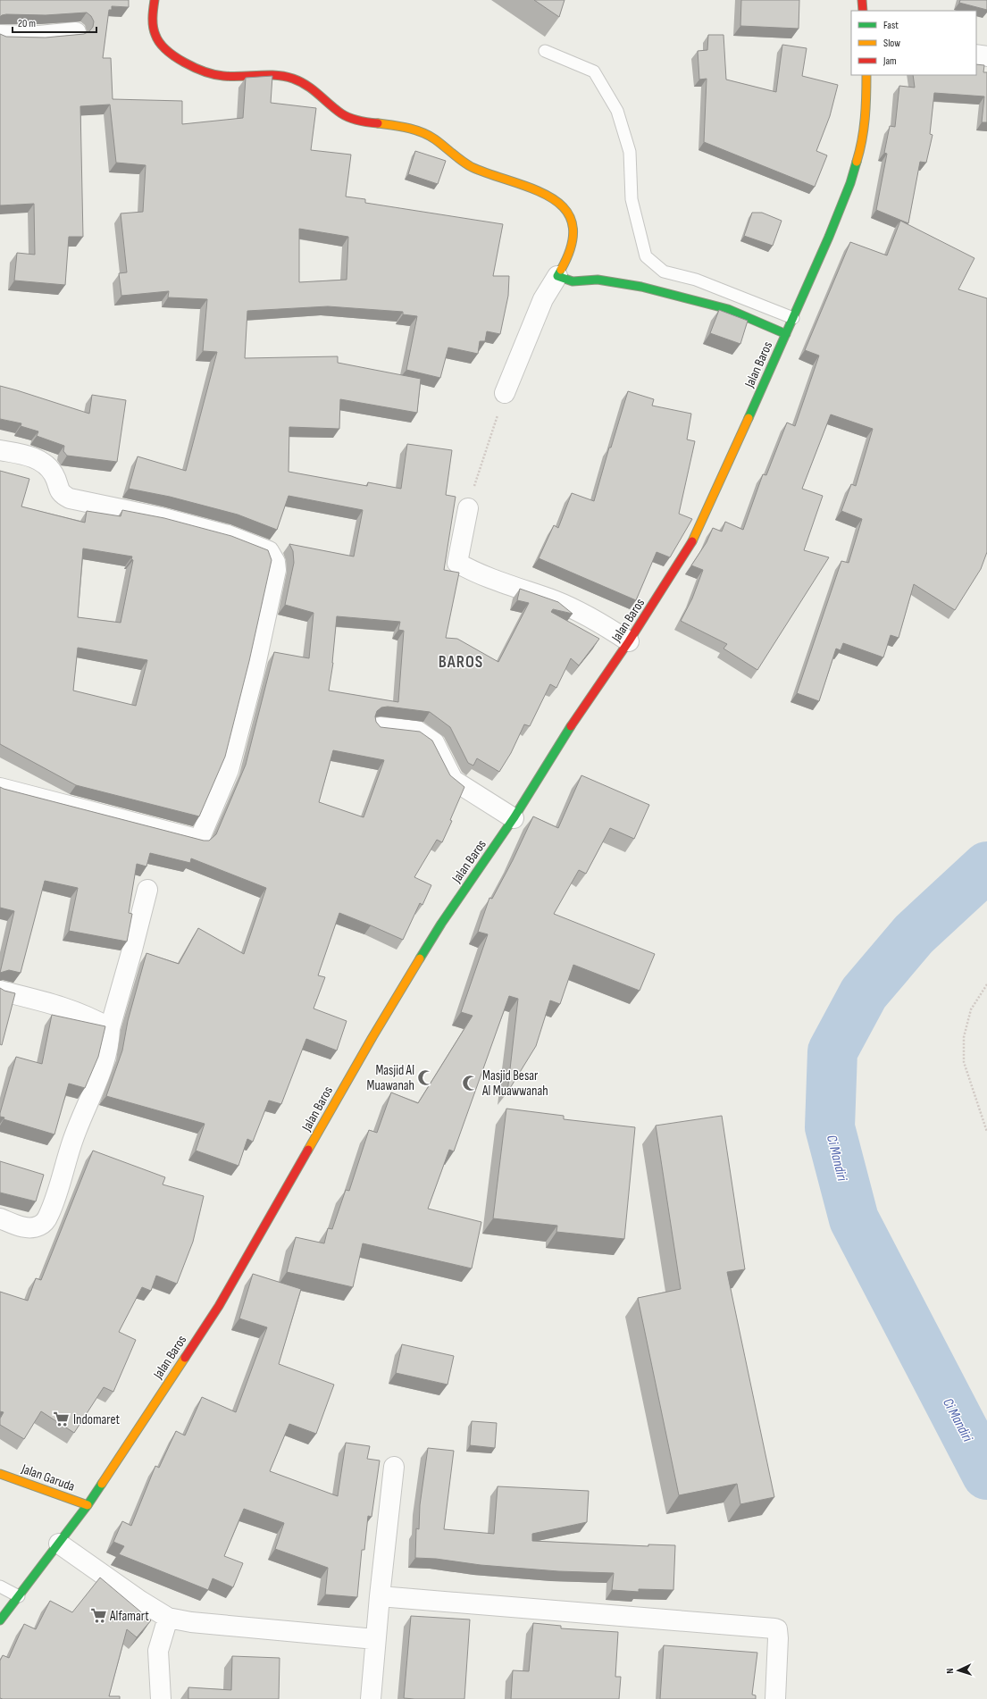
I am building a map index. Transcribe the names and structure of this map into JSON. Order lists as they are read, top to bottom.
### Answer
{
  "streets": {
    "main road": ["Jalan Baros", "Jalan Garuda"]
  },
  "crossings": [
    ["Jalan Baros", "Jalan Garuda"]
  ],
  "districts": ["BAROS"],
  "water": ["Ci Mandiri"],
  "places": {
    "mosque": ["Masjid Al Muawanah", "Masjid Besar Al Muawwanah"],
    "supermarket": ["Indomaret", "Alfamart"]
  },
  "legend": ["Fast", "Slow", "Jam"],
  "scale_bar": "20 m",
  "north": "left"
}
